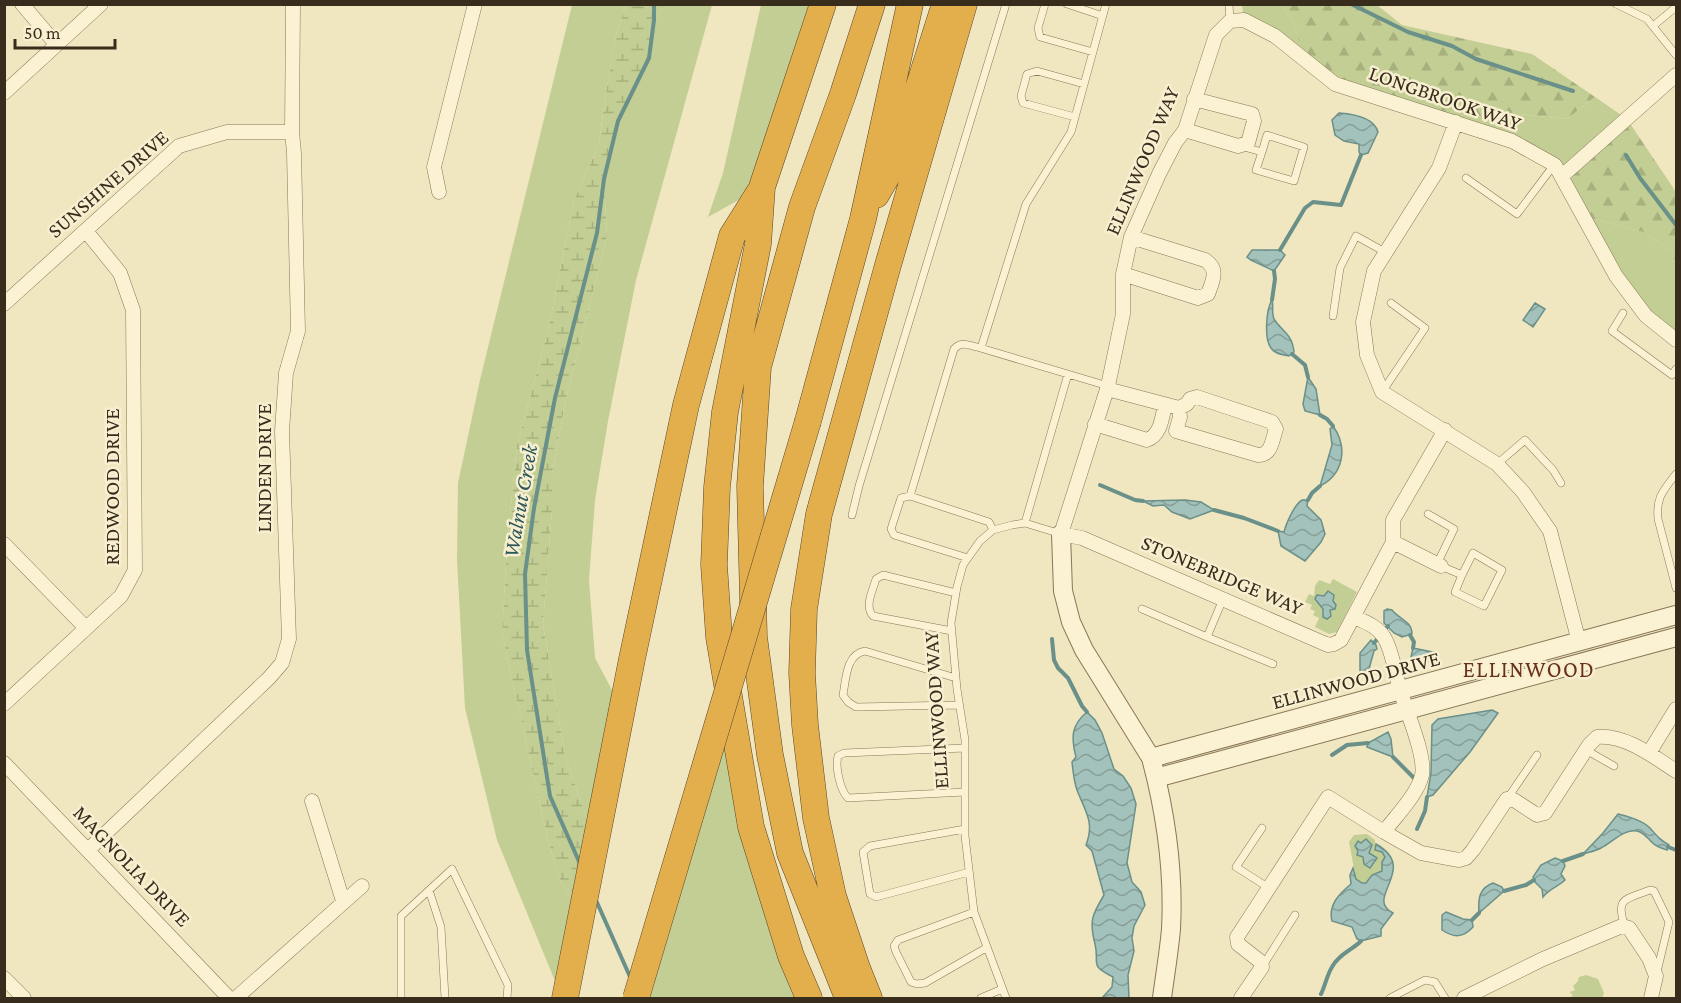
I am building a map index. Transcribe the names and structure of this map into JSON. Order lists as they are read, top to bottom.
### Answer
{
  "streets": {
    "street": [
      "LONGBROOK WAY",
      "ELLINWOOD WAY",
      "SUNSHINE DRIVE",
      "LINDEN DRIVE",
      "REDWOOD DRIVE",
      "STONEBRIDGE WAY",
      "ELLINWOOD DRIVE",
      "MAGNOLIA DRIVE"
    ]
  },
  "crossings": [
    ["LONGBROOK WAY", "ELLINWOOD WAY"],
    ["ELLINWOOD WAY", "STONEBRIDGE WAY"],
    ["ELLINWOOD WAY", "ELLINWOOD DRIVE"],
    ["SUNSHINE DRIVE", "LINDEN DRIVE"],
    ["SUNSHINE DRIVE", "REDWOOD DRIVE"],
    ["LINDEN DRIVE", "MAGNOLIA DRIVE"]
  ],
  "districts": ["ELLINWOOD"],
  "water": ["Walnut Creek"],
  "scale_bar": "50 m"
}
